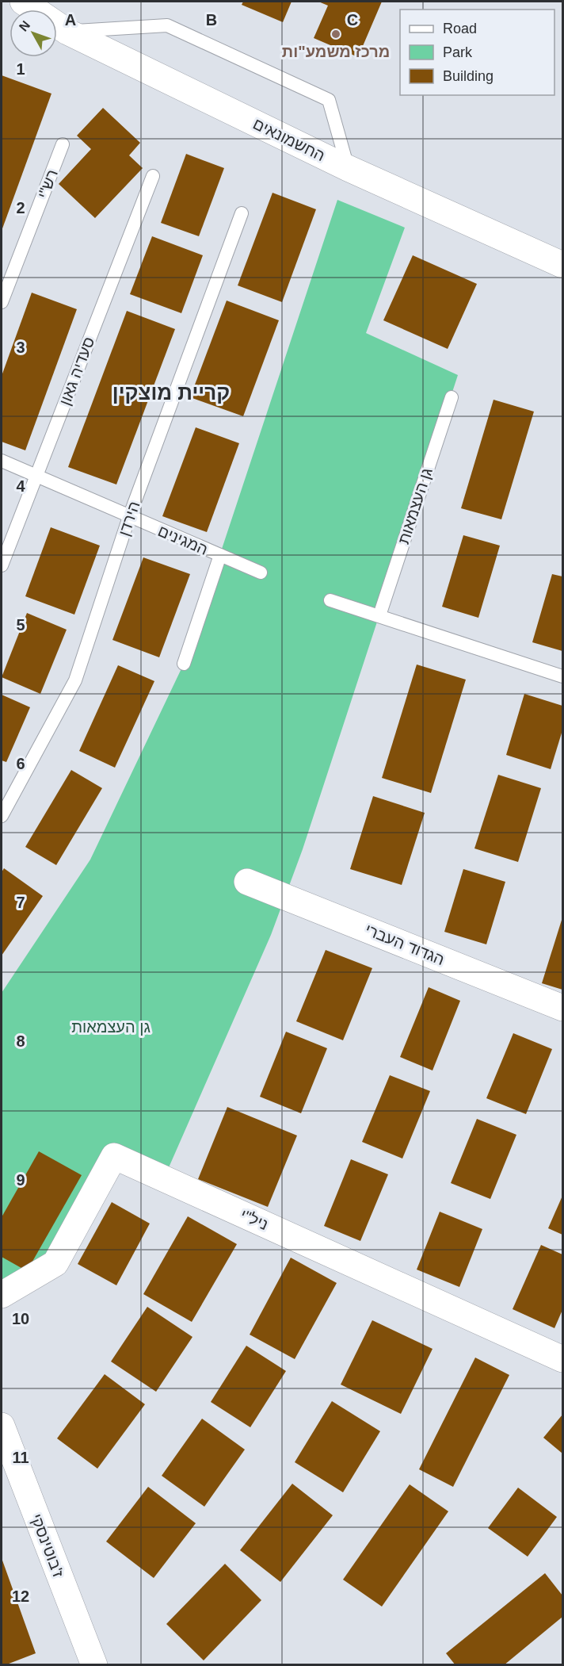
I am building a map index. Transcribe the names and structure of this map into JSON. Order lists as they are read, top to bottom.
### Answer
{
  "streets": {
    "street": [
      "החשמונאים",
      "הגדוד העברי",
      "ניל\"י",
      "ז'בוטינסקי"
    ],
    "lane": [
      "רש\"י",
      "סעדיה גאון",
      "גן העצמאות",
      "הירדן",
      "המגינים"
    ]
  },
  "crossings": [
    ["סעדיה גאון", "המגינים"],
    ["הירדן", "המגינים"]
  ],
  "districts": ["קריית מוצקין"],
  "parks": ["גן העצמאות"],
  "places": ["מרכז משמע\"ות"],
  "legend": ["Road", "Park", "Building"],
  "north": "top left",
  "grid": {
    "columns": ["A", "B", "C"],
    "rows": [
      "1",
      "2",
      "3",
      "4",
      "5",
      "6",
      "7",
      "8",
      "9",
      "10",
      "11",
      "12"
    ]
  }
}
